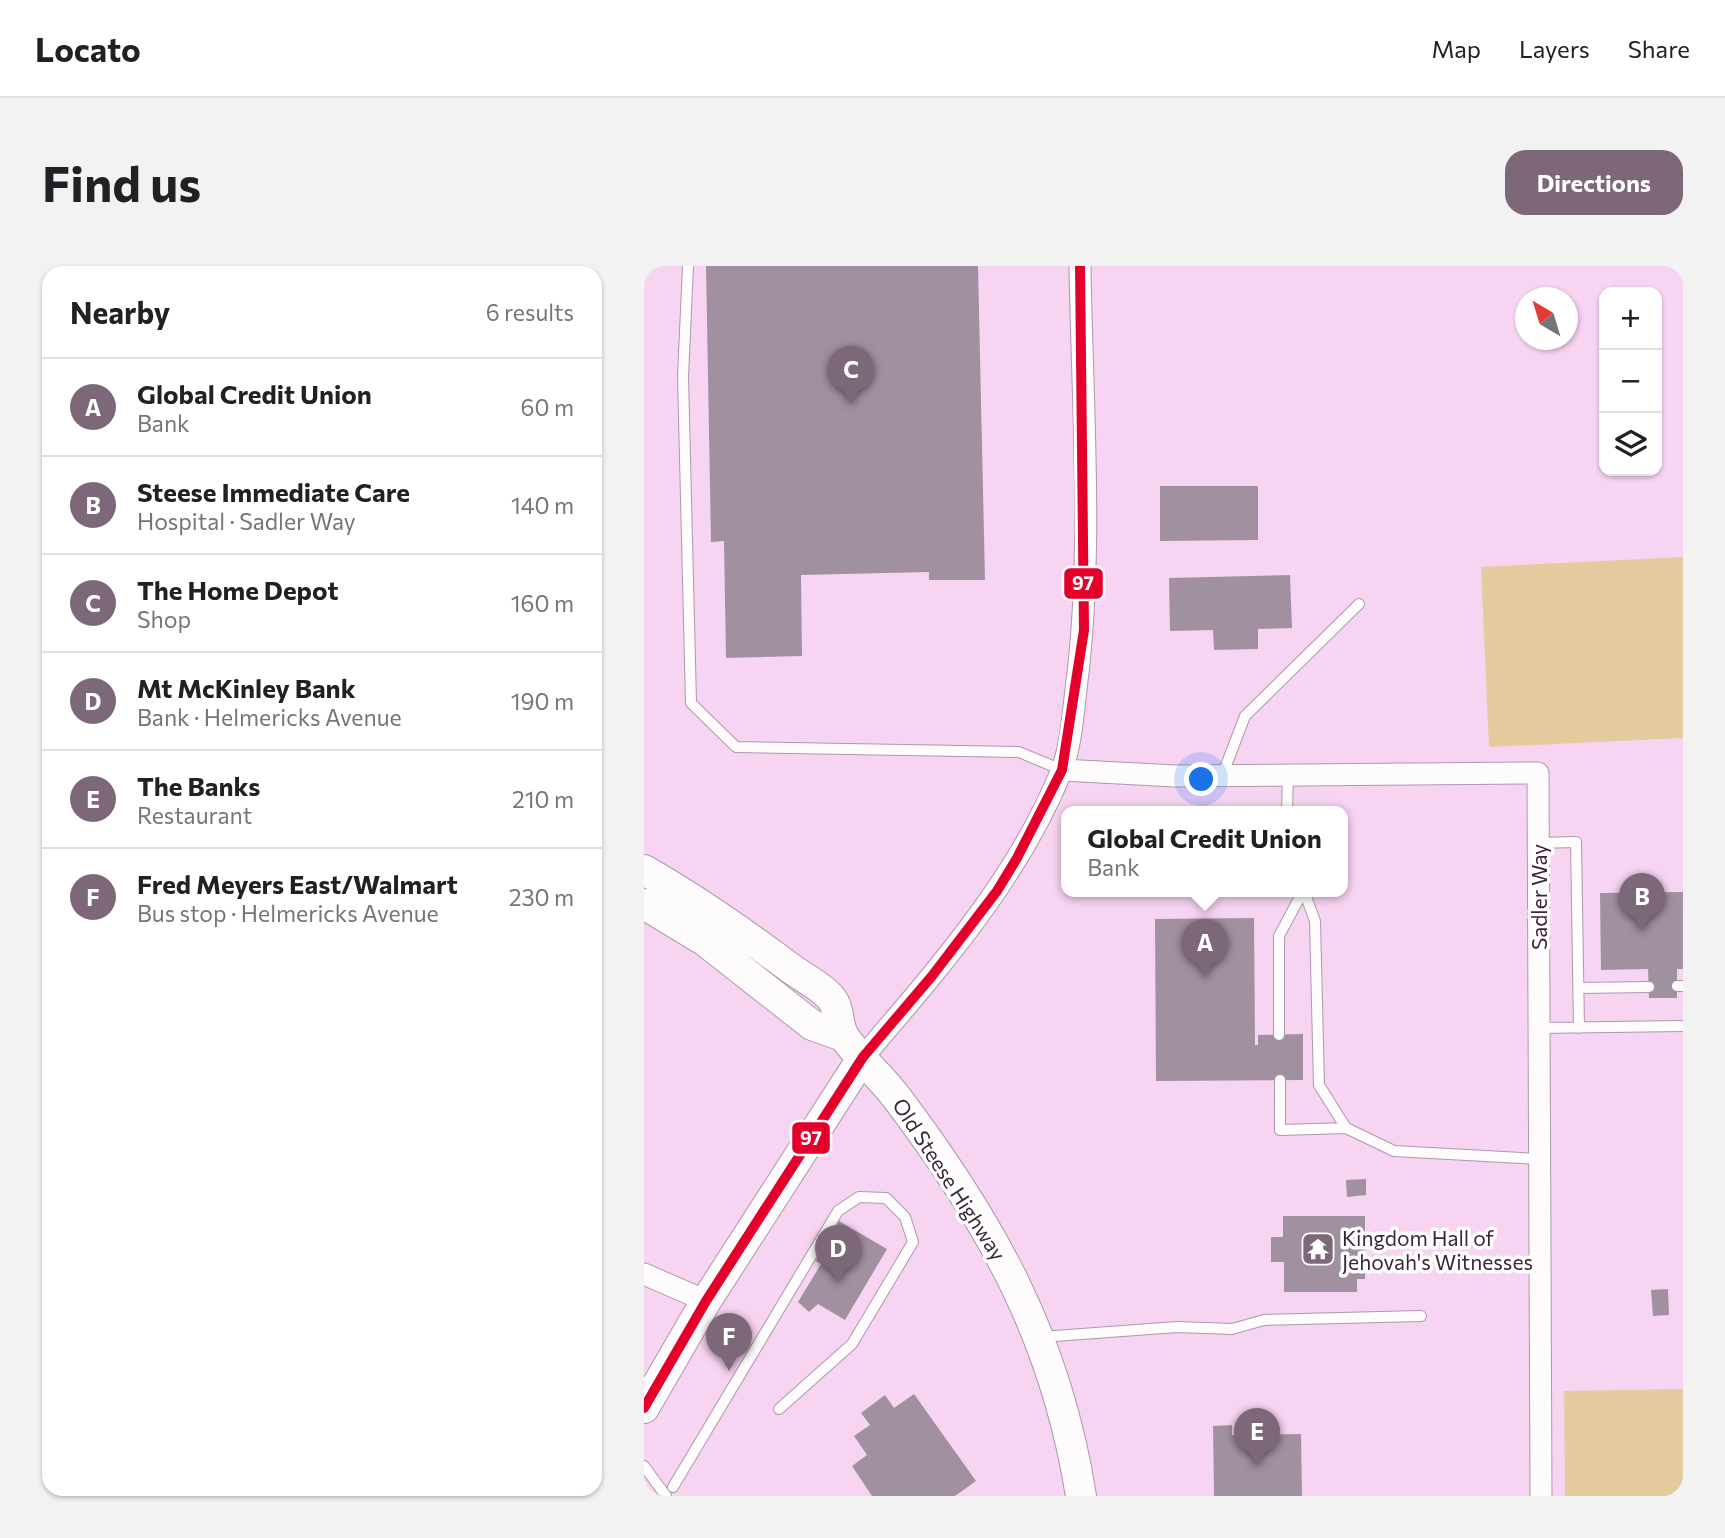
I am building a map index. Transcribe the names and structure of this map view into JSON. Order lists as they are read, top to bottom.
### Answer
{
  "streets": {
    "main road": ["Old Steese Highway"],
    "street": ["Sadler Way"]
  },
  "places": {
    "temple": ["Kingdom Hall of Jehovah's Witnesses"]
  },
  "lines": ["transit line 97"],
  "north": "top left",
  "page": {
    "header": "Locato",
    "nav": ["Map", "Layers", "Share"],
    "buttons": "Directions",
    "title": "Find us",
    "heading": ["Nearby", "6 results"],
    "map_buttons": ["+", "−"],
    "pins": [
      "C",
      "B",
      "A",
      "D",
      "F",
      "E"
    ],
    "list": [
      {
        "mark": "A",
        "name": "Global Credit Union",
        "note": "Bank",
        "value": "60 m"
      },
      {
        "mark": "B",
        "name": "Steese Immediate Care",
        "note": "Hospital · Sadler Way",
        "value": "140 m"
      },
      {
        "mark": "C",
        "name": "The Home Depot",
        "note": "Shop",
        "value": "160 m"
      },
      {
        "mark": "D",
        "name": "Mt McKinley Bank",
        "note": "Bank · Helmericks Avenue",
        "value": "190 m"
      },
      {
        "mark": "E",
        "name": "The Banks",
        "note": "Restaurant",
        "value": "210 m"
      },
      {
        "mark": "F",
        "name": "Fred Meyers East/Walmart",
        "note": "Bus stop · Helmericks Avenue",
        "value": "230 m"
      }
    ],
    "popup": ["Global Credit Union", "Bank"]
  }
}
